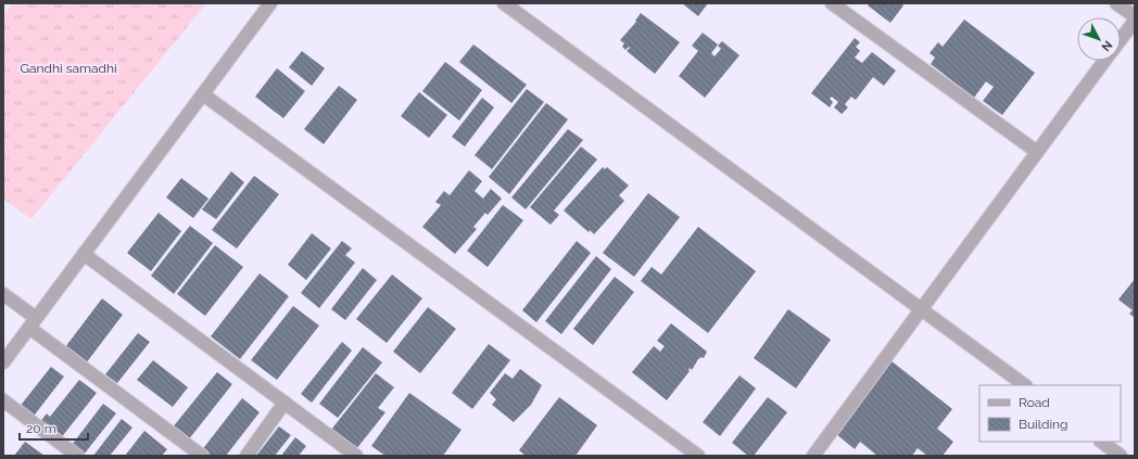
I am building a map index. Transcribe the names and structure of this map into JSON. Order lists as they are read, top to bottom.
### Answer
{
  "parks": ["Gandhi samadhi"],
  "legend": ["Road", "Building"],
  "scale_bar": "20 m",
  "north": "bottom right"
}
